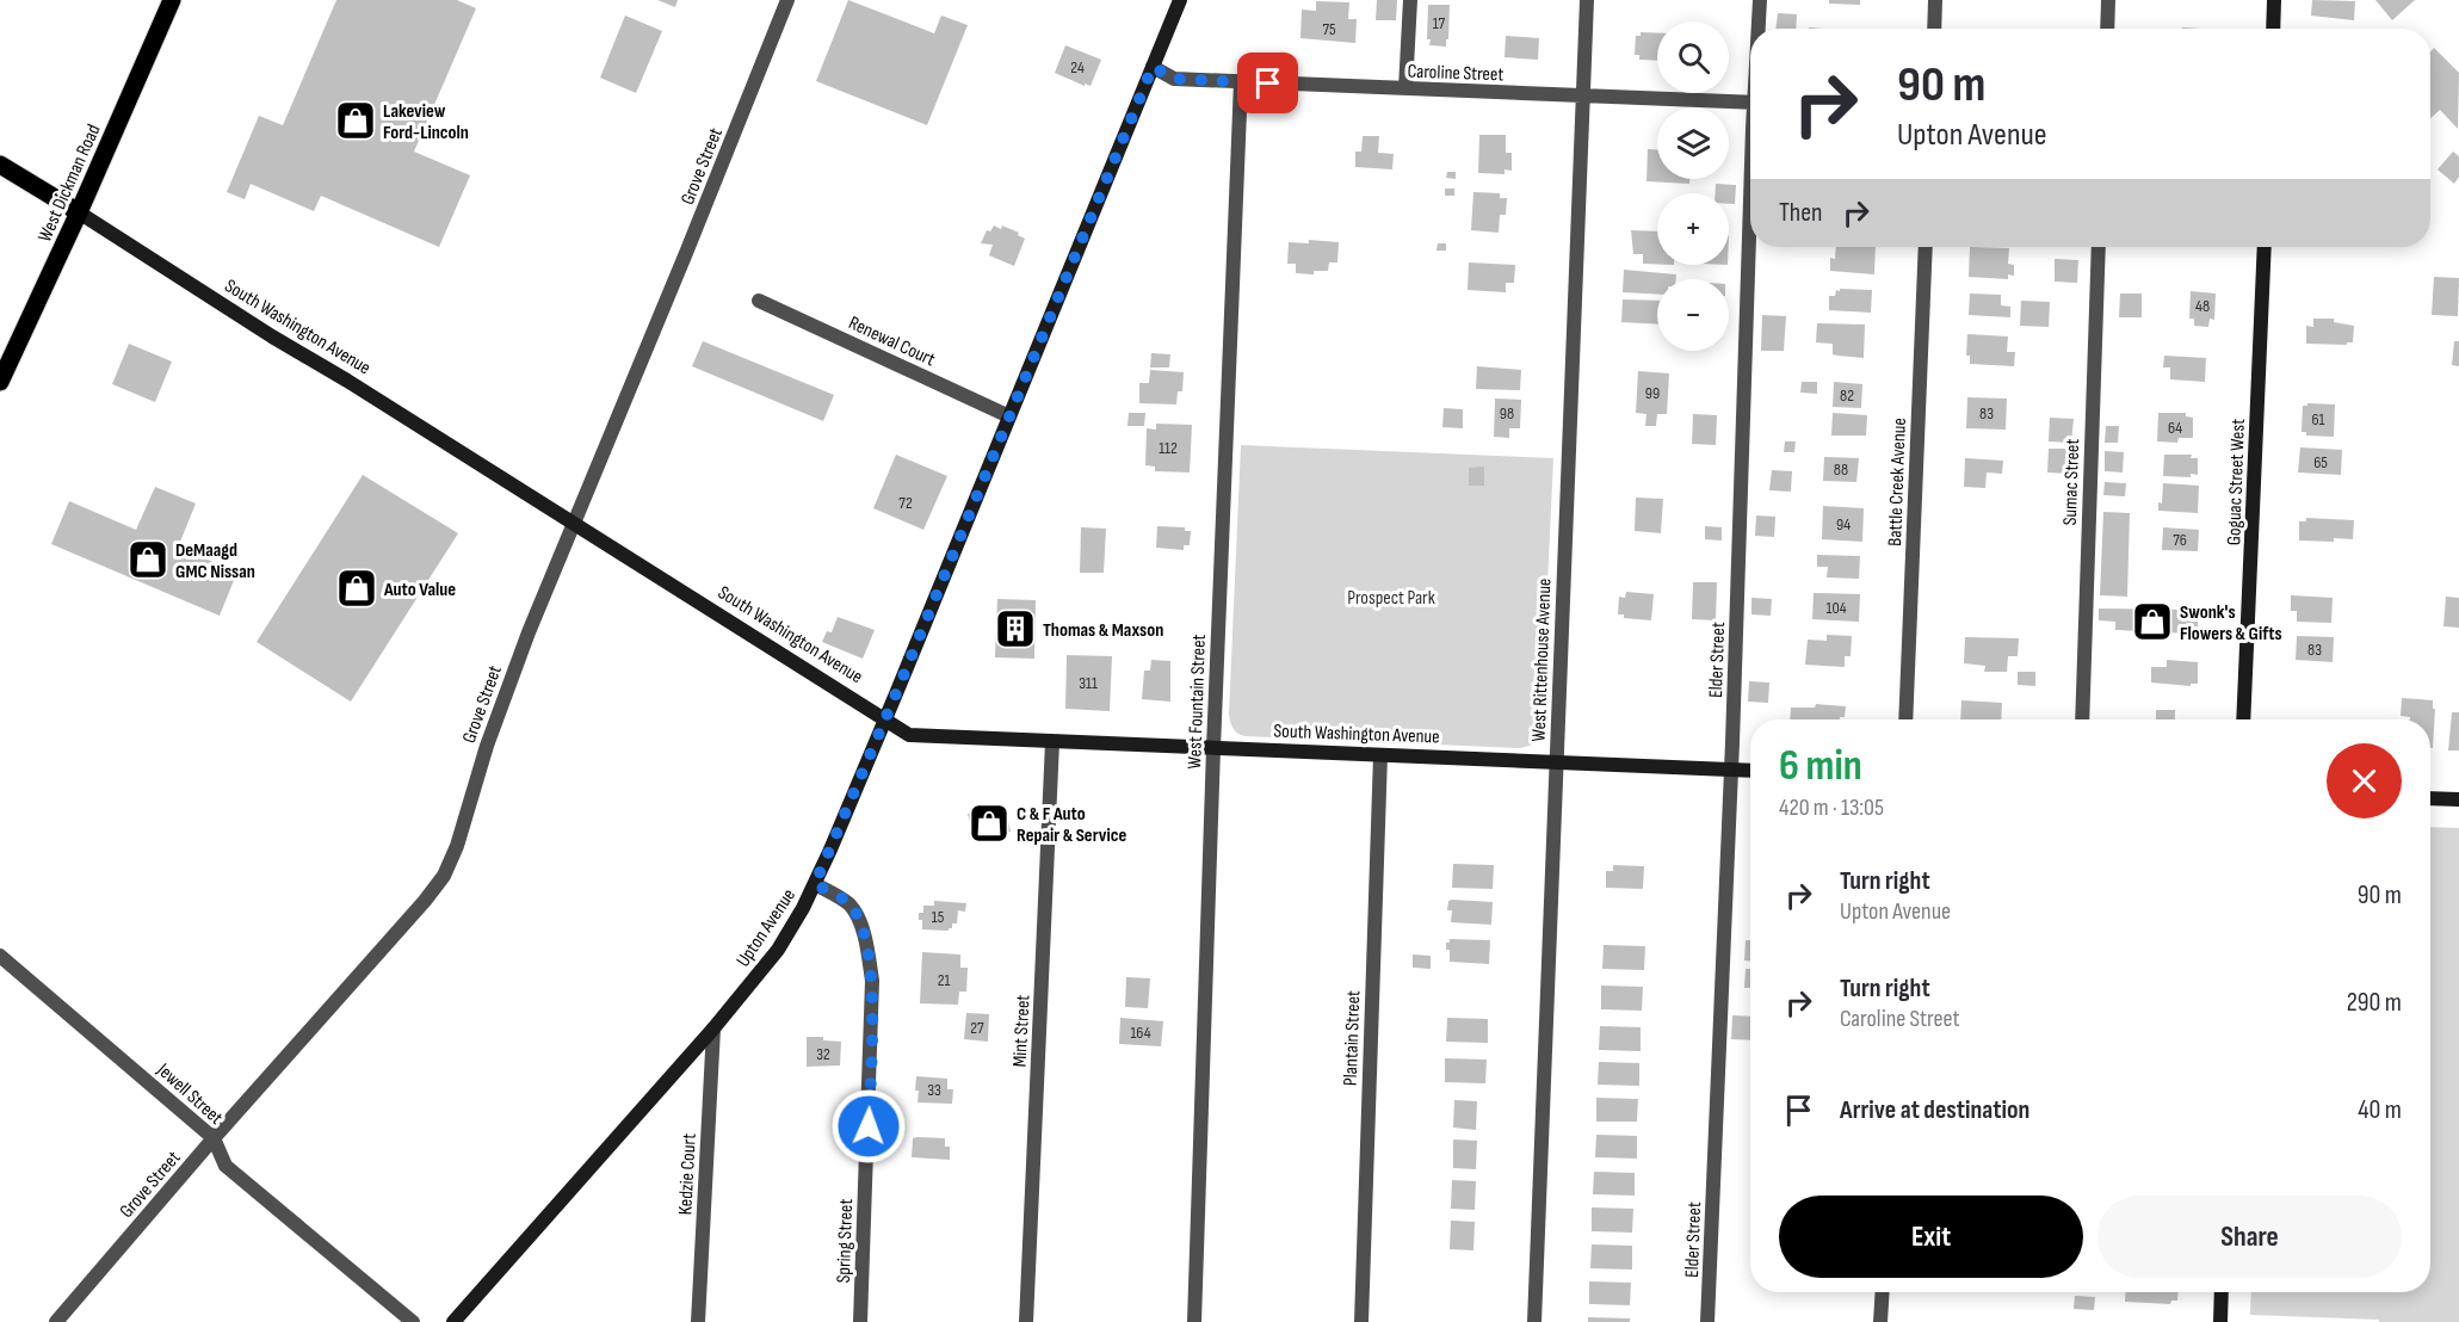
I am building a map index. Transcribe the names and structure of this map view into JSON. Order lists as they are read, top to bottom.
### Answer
{
  "streets": {
    "main road": ["West Dickman Road", "South Washington Avenue"],
    "street": [
      "Caroline Street",
      "Grove Street",
      "Renewal Court",
      "Battle Creek Avenue",
      "Sumac Street",
      "Goguac Street West",
      "West Rittenhouse Avenue",
      "Elder Street",
      "West Fountain Street",
      "Upton Avenue",
      "Mint Street",
      "Plantain Street",
      "Jewell Street",
      "Kedzie Court",
      "Spring Street"
    ]
  },
  "crossings": [
    ["Caroline Street", "West Rittenhouse Avenue"],
    ["Caroline Street", "West Fountain Street"],
    ["Caroline Street", "Upton Avenue"],
    ["Grove Street", "South Washington Avenue"],
    ["Grove Street", "Jewell Street"],
    ["West Dickman Road", "South Washington Avenue"],
    ["South Washington Avenue", "West Rittenhouse Avenue"],
    ["South Washington Avenue", "Elder Street"],
    ["South Washington Avenue", "West Fountain Street"],
    ["South Washington Avenue", "Upton Avenue"],
    ["South Washington Avenue", "Mint Street"],
    ["South Washington Avenue", "Plantain Street"],
    ["Renewal Court", "Upton Avenue"],
    ["Upton Avenue", "Kedzie Court"],
    ["Upton Avenue", "Spring Street"]
  ],
  "parks": ["Prospect Park"],
  "places": {
    "shop": [
      "Lakeview Ford-Lincoln",
      "DeMaagd GMC Nissan",
      "Auto Value",
      "Swonk's Flowers & Gifts",
      "C & F Auto Repair & Service"
    ],
    "building": ["Thomas & Maxson"]
  },
  "house_numbers": [
    "17",
    "75",
    "24",
    "48",
    "99",
    "82",
    "98",
    "83",
    "61",
    "64",
    "112",
    "65",
    "88",
    "72",
    "94",
    "76",
    "104",
    "83",
    "311",
    "15",
    "21",
    "27",
    "164",
    "32",
    "33"
  ],
  "page": {
    "map_buttons": ["+", "−"],
    "turn": ["90 m", "Upton Avenue"],
    "then": "Then",
    "heading": ["6 min", "420 m · 13:05"],
    "list": [
      {
        "name": "Turn right",
        "note": "Upton Avenue",
        "value": "90 m"
      },
      {
        "name": "Turn right",
        "note": "Caroline Street",
        "value": "290 m"
      },
      {
        "name": "Arrive at destination",
        "value": "40 m"
      }
    ],
    "buttons": ["Exit", "Share"]
  }
}
